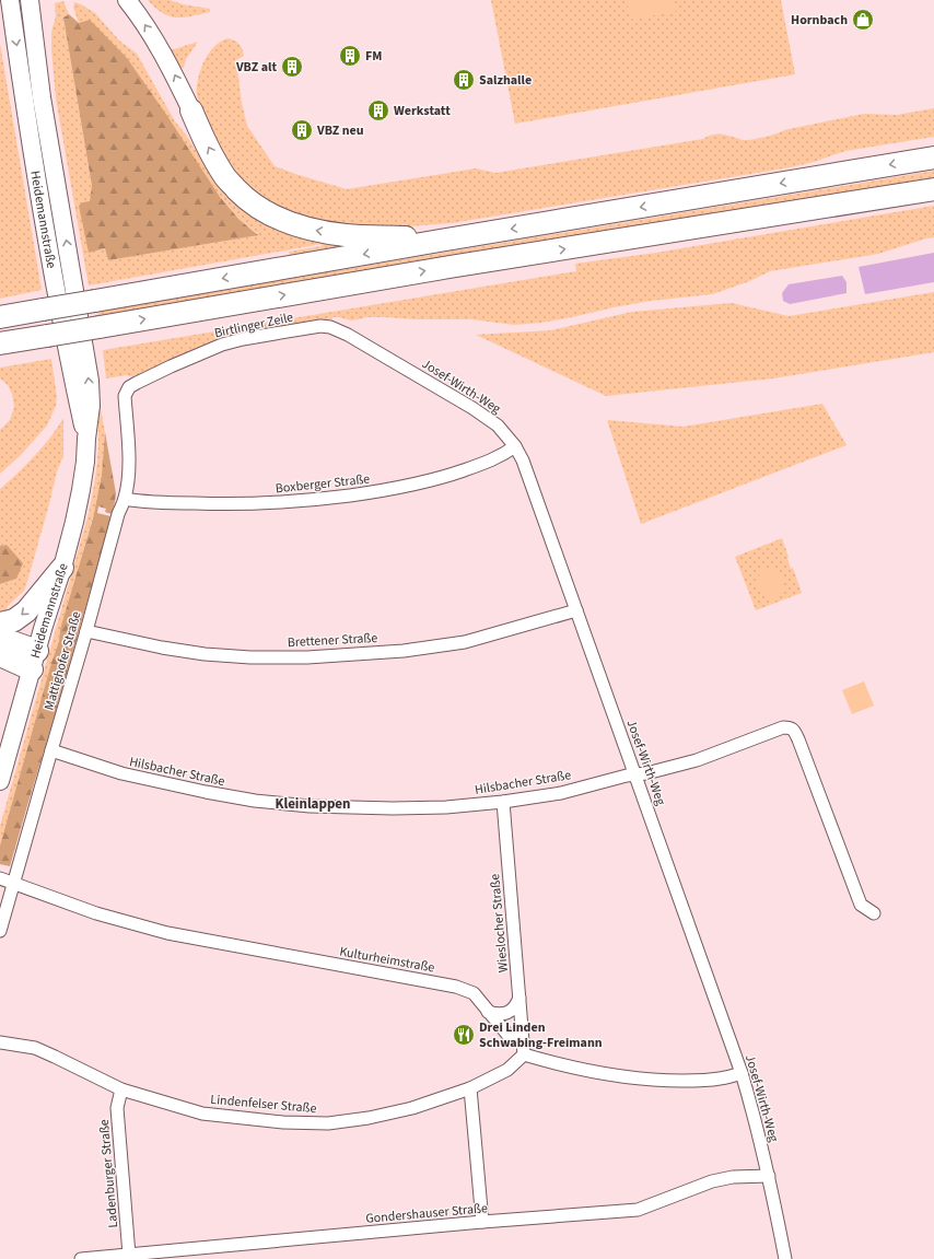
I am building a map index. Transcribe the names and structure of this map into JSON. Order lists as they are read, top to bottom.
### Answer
{
  "streets": {
    "main road": ["Heidemannstraße"],
    "street": [
      "Birtlinger Zeile",
      "Josef-Wirth-Weg",
      "Boxberger Straße",
      "Brettener Straße",
      "Mattighofer Straße",
      "Hilsbacher Straße",
      "Wieslocher Straße",
      "Kulturheimstraße",
      "Lindenfelser Straße",
      "Ladenburger Straße",
      "Gondershauser Straße"
    ]
  },
  "crossings": [
    ["Birtlinger Zeile", "Josef-Wirth-Weg"],
    ["Birtlinger Zeile", "Mattighofer Straße"],
    ["Josef-Wirth-Weg", "Boxberger Straße"],
    ["Josef-Wirth-Weg", "Brettener Straße"],
    ["Josef-Wirth-Weg", "Hilsbacher Straße"],
    ["Josef-Wirth-Weg", "Gondershauser Straße"],
    ["Boxberger Straße", "Mattighofer Straße"],
    ["Brettener Straße", "Mattighofer Straße"],
    ["Mattighofer Straße", "Hilsbacher Straße"],
    ["Mattighofer Straße", "Kulturheimstraße"],
    ["Hilsbacher Straße", "Wieslocher Straße"],
    ["Wieslocher Straße", "Kulturheimstraße"],
    ["Lindenfelser Straße", "Ladenburger Straße"],
    ["Ladenburger Straße", "Gondershauser Straße"]
  ],
  "districts": ["Kleinlappen"],
  "places": {
    "shop": ["Hornbach"],
    "building": [
      "FM",
      "VBZ alt",
      "Salzhalle",
      "Werkstatt",
      "VBZ neu"
    ],
    "restaurant": ["Drei Linden Schwabing-Freimann"]
  }
}
